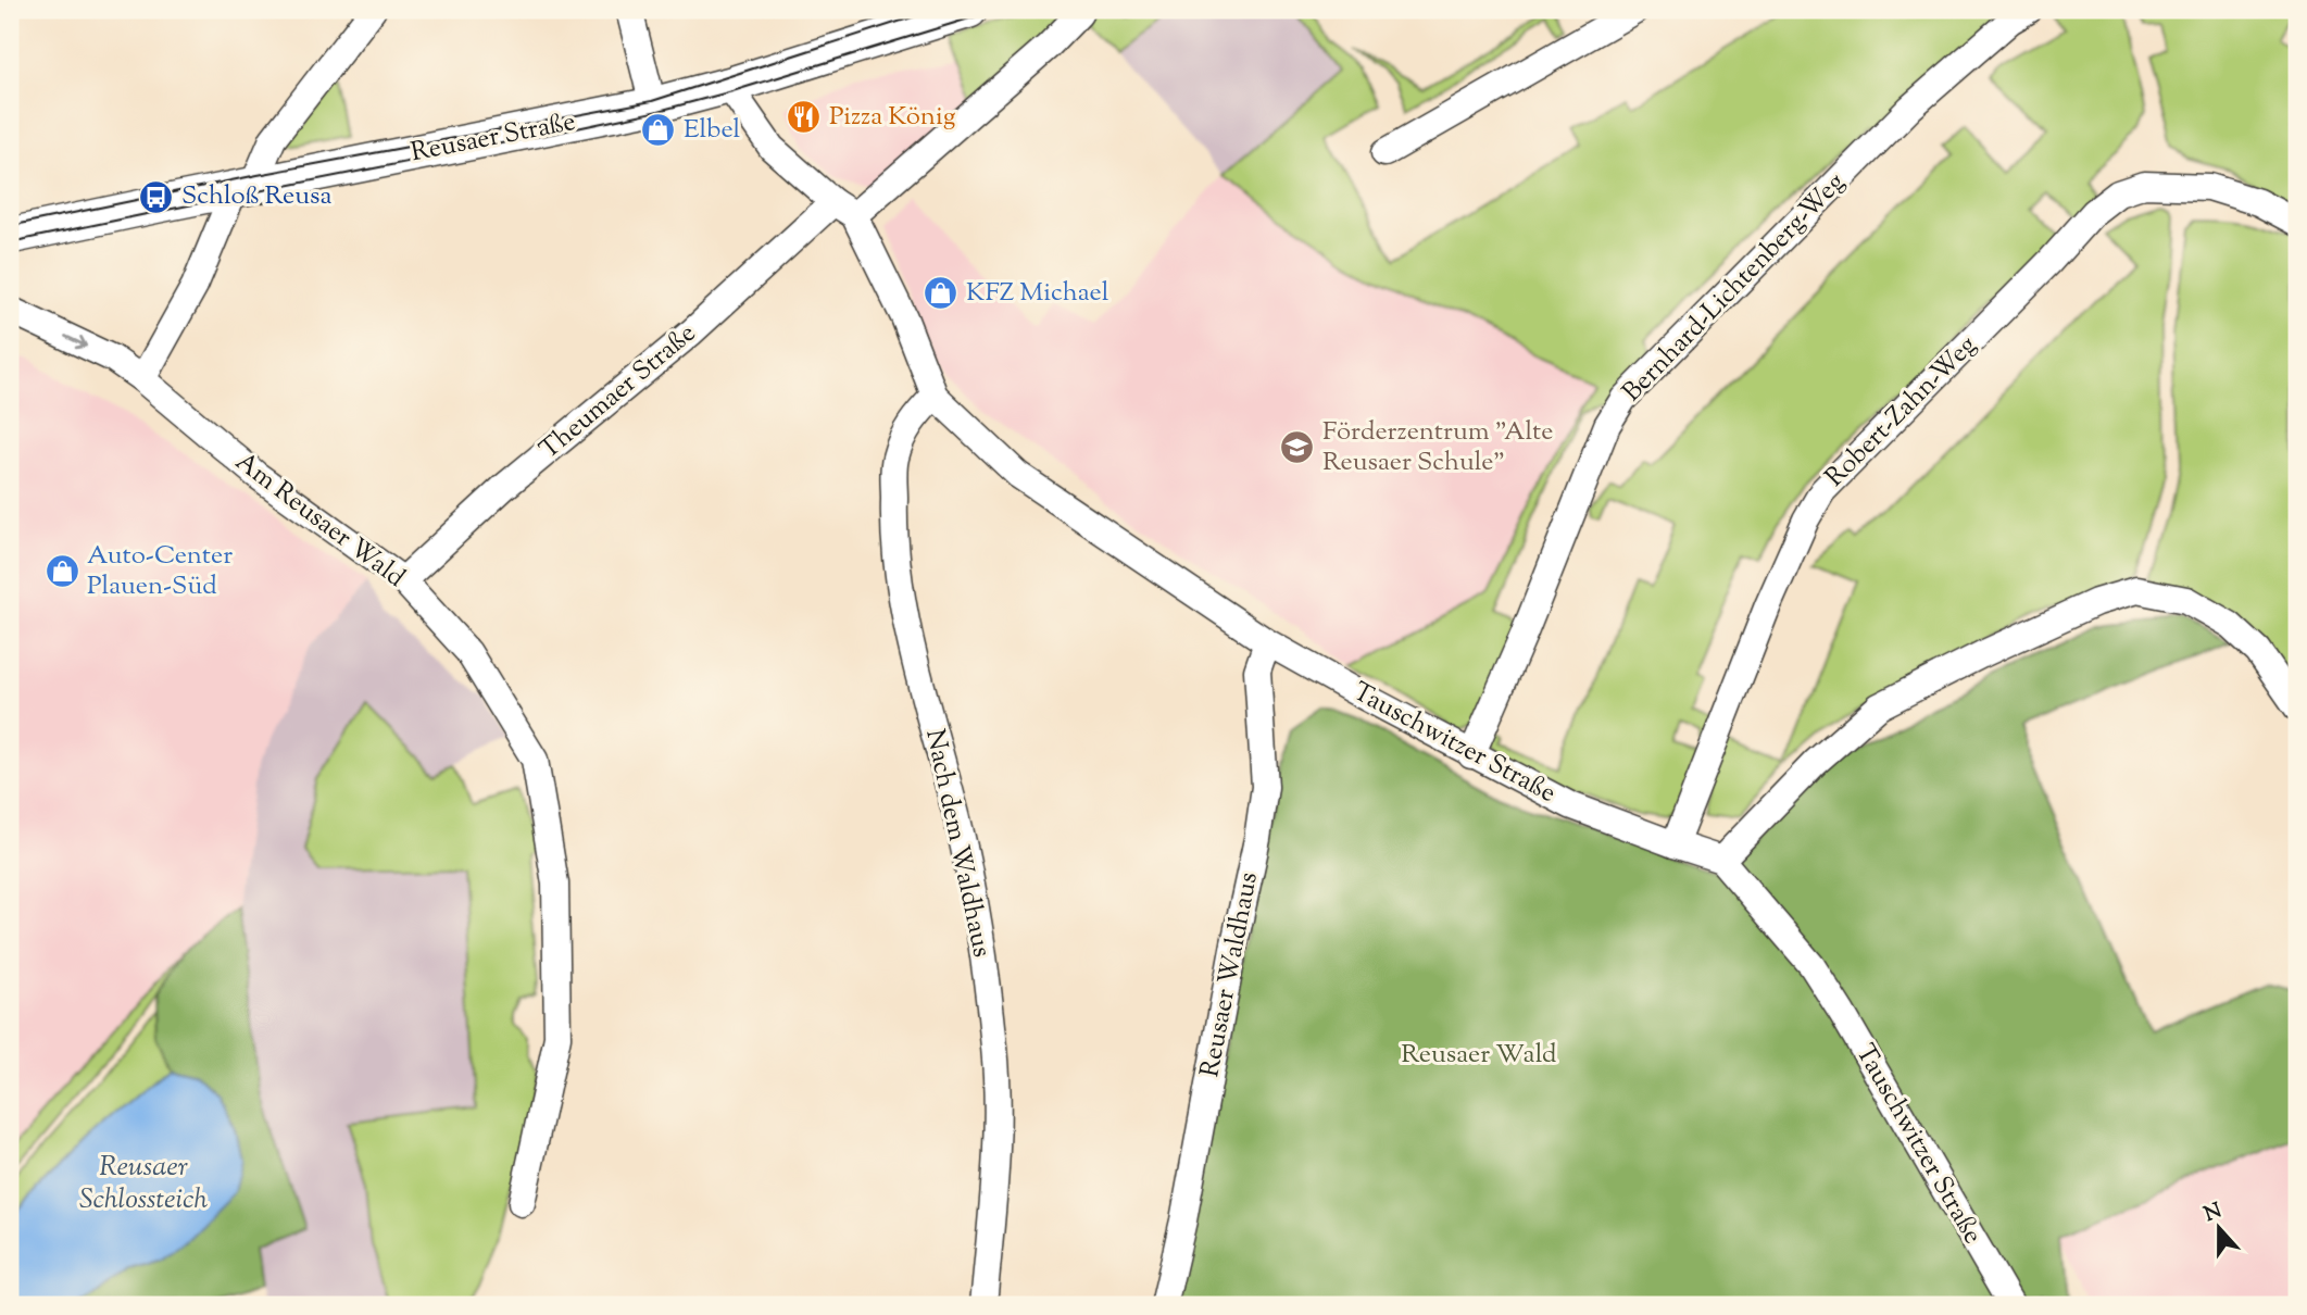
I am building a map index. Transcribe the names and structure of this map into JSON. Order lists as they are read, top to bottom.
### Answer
{
  "streets": {
    "street": [
      "Reusaer Straße",
      "Bernhard-Lichtenberg-Weg",
      "Theumaer Straße",
      "Robert-Zahn-Weg",
      "Am Reusaer Wald",
      "Tauschwitzer Straße",
      "Nach dem Waldhaus",
      "Reusaer Waldhaus"
    ]
  },
  "crossings": [
    ["Reusaer Straße", "Tauschwitzer Straße"],
    ["Bernhard-Lichtenberg-Weg", "Tauschwitzer Straße"],
    ["Theumaer Straße", "Am Reusaer Wald"],
    ["Theumaer Straße", "Tauschwitzer Straße"],
    ["Robert-Zahn-Weg", "Tauschwitzer Straße"],
    ["Tauschwitzer Straße", "Nach dem Waldhaus"],
    ["Tauschwitzer Straße", "Reusaer Waldhaus"]
  ],
  "water": ["Reusaer Schlossteich"],
  "parks": ["Reusaer Wald"],
  "places": {
    "restaurant": ["Pizza König"],
    "shop": ["Elbel", "KFZ Michael", "Auto-Center Plauen-Süd"],
    "bus stop": ["Schloß Reusa"],
    "school or university": ["Förderzentrum \"Alte Reusaer Schule\""]
  },
  "north": "top"
}
